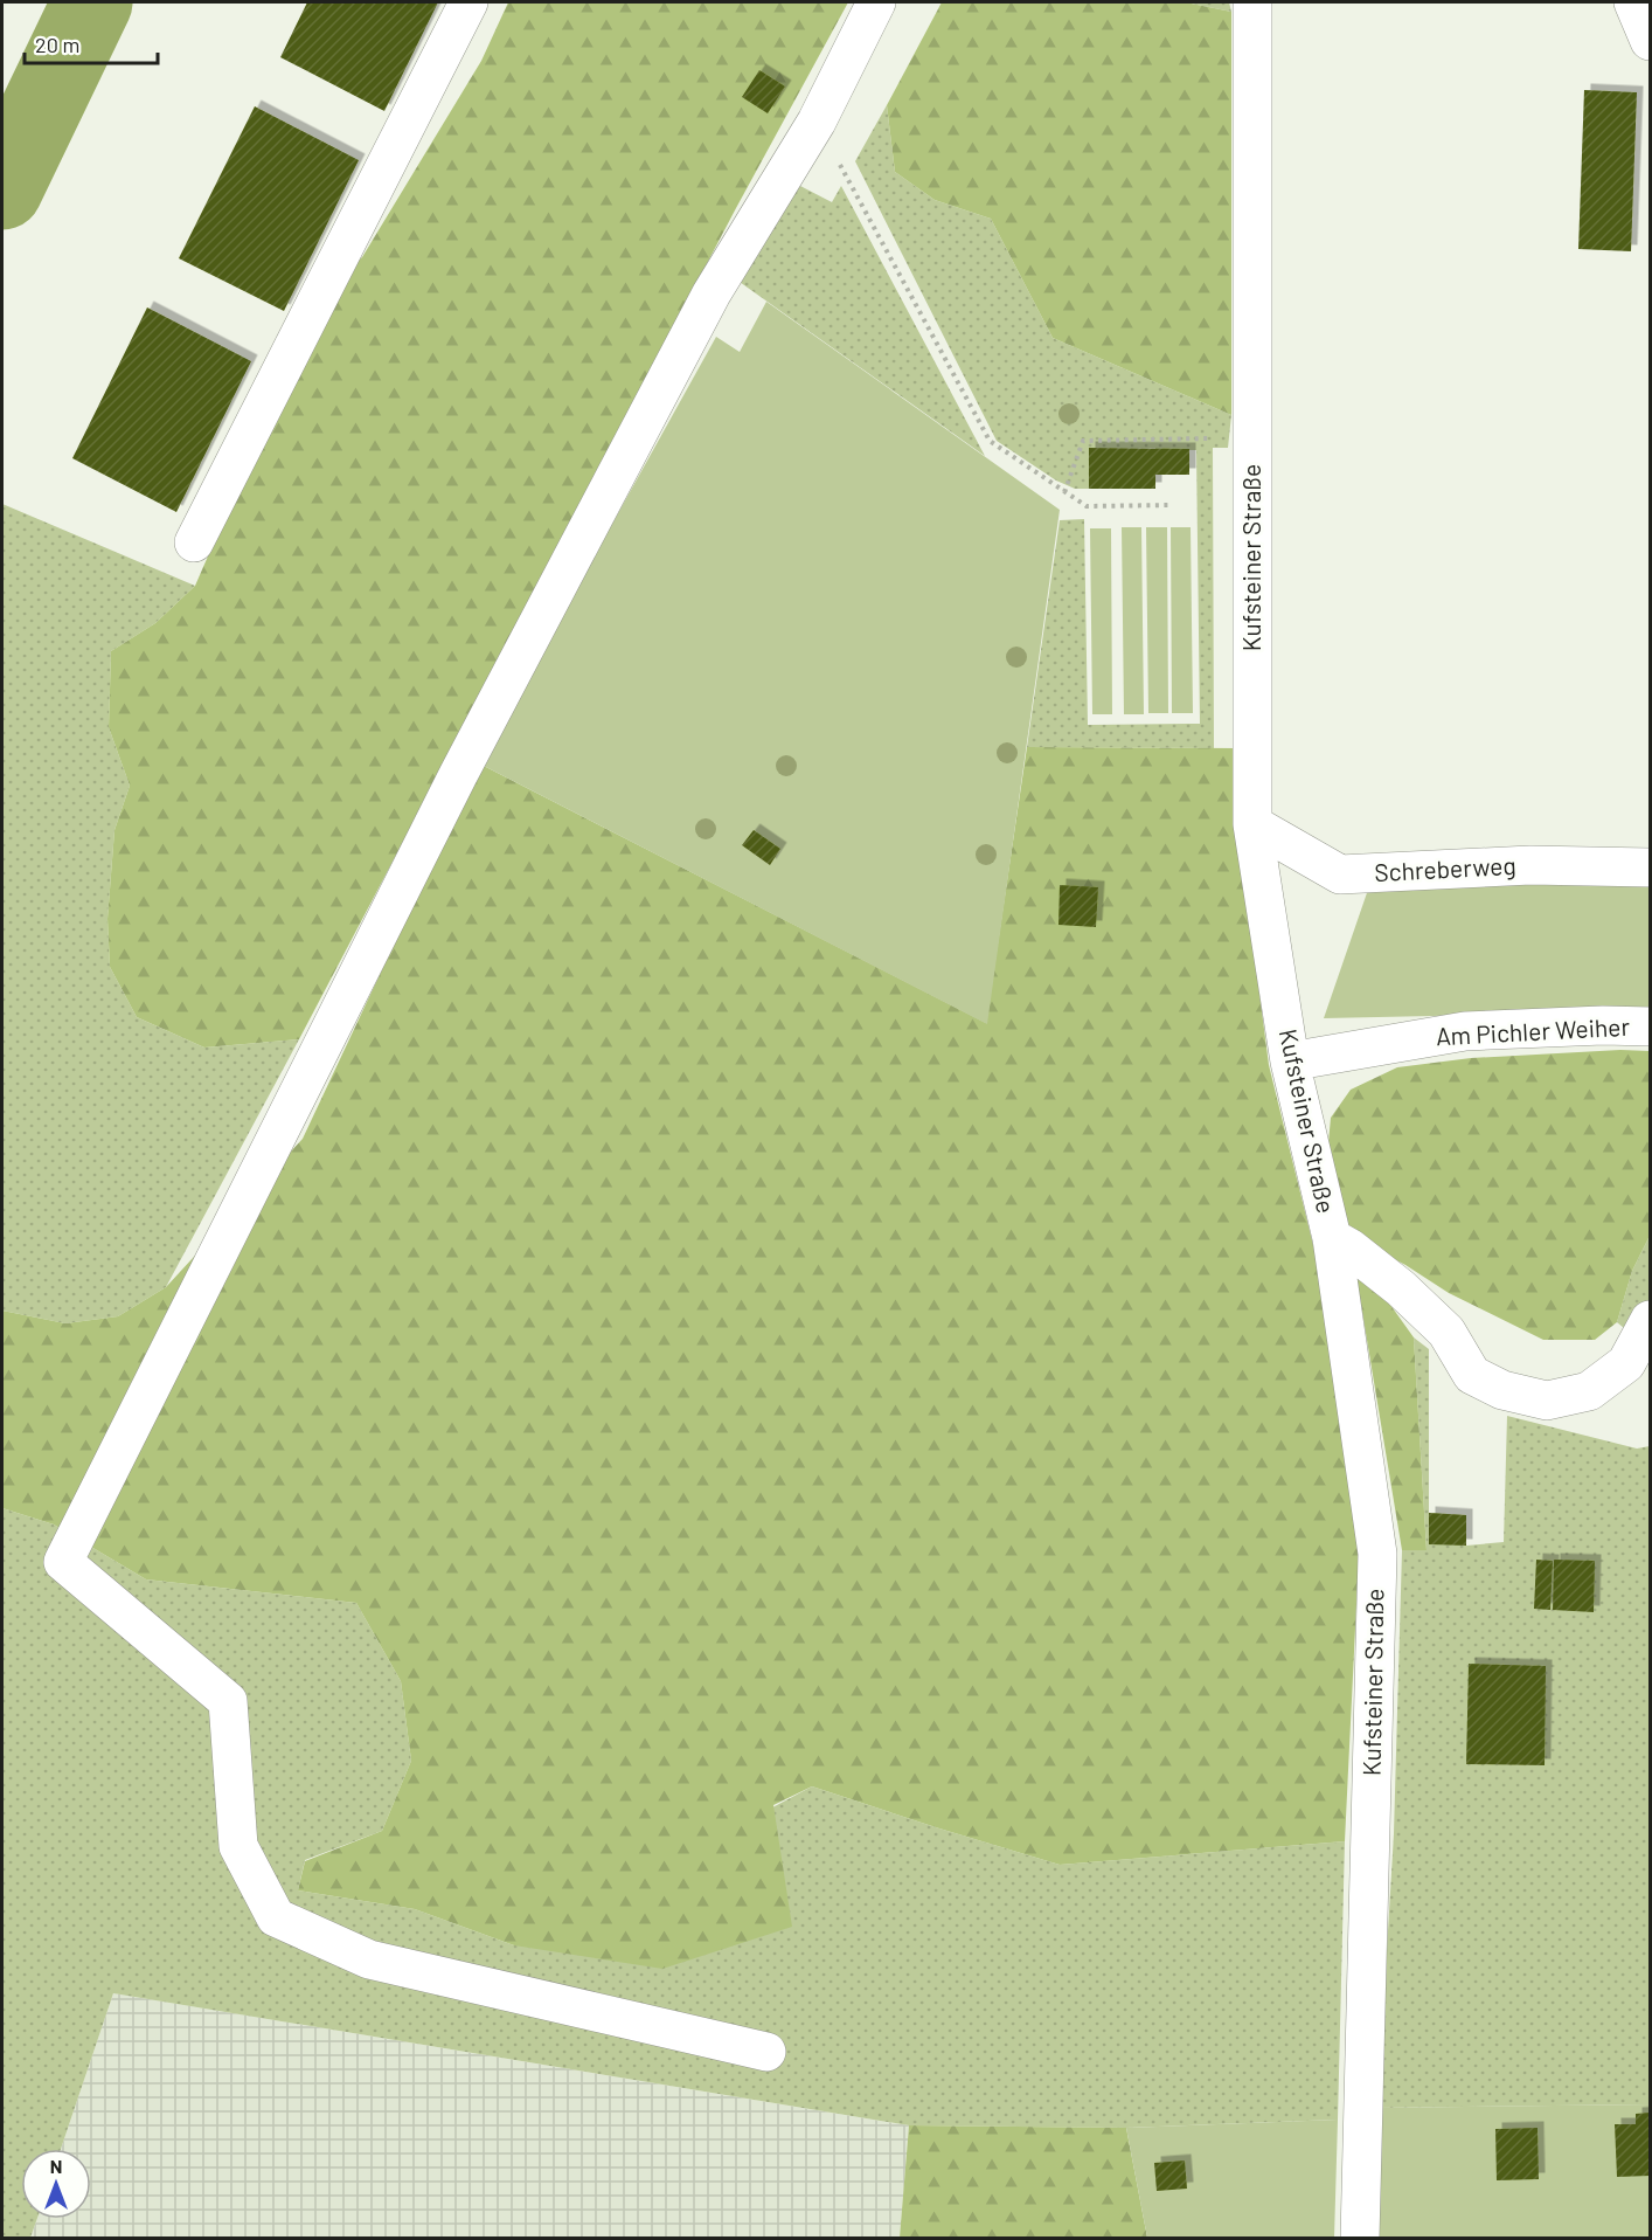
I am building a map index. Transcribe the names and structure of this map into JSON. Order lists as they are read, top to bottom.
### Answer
{
  "streets": {
    "street": ["Kufsteiner Straße", "Schreberweg", "Am Pichler Weiher"]
  },
  "crossings": [
    ["Kufsteiner Straße", "Schreberweg"],
    ["Kufsteiner Straße", "Am Pichler Weiher"]
  ],
  "scale_bar": "20 m",
  "north": "top"
}
